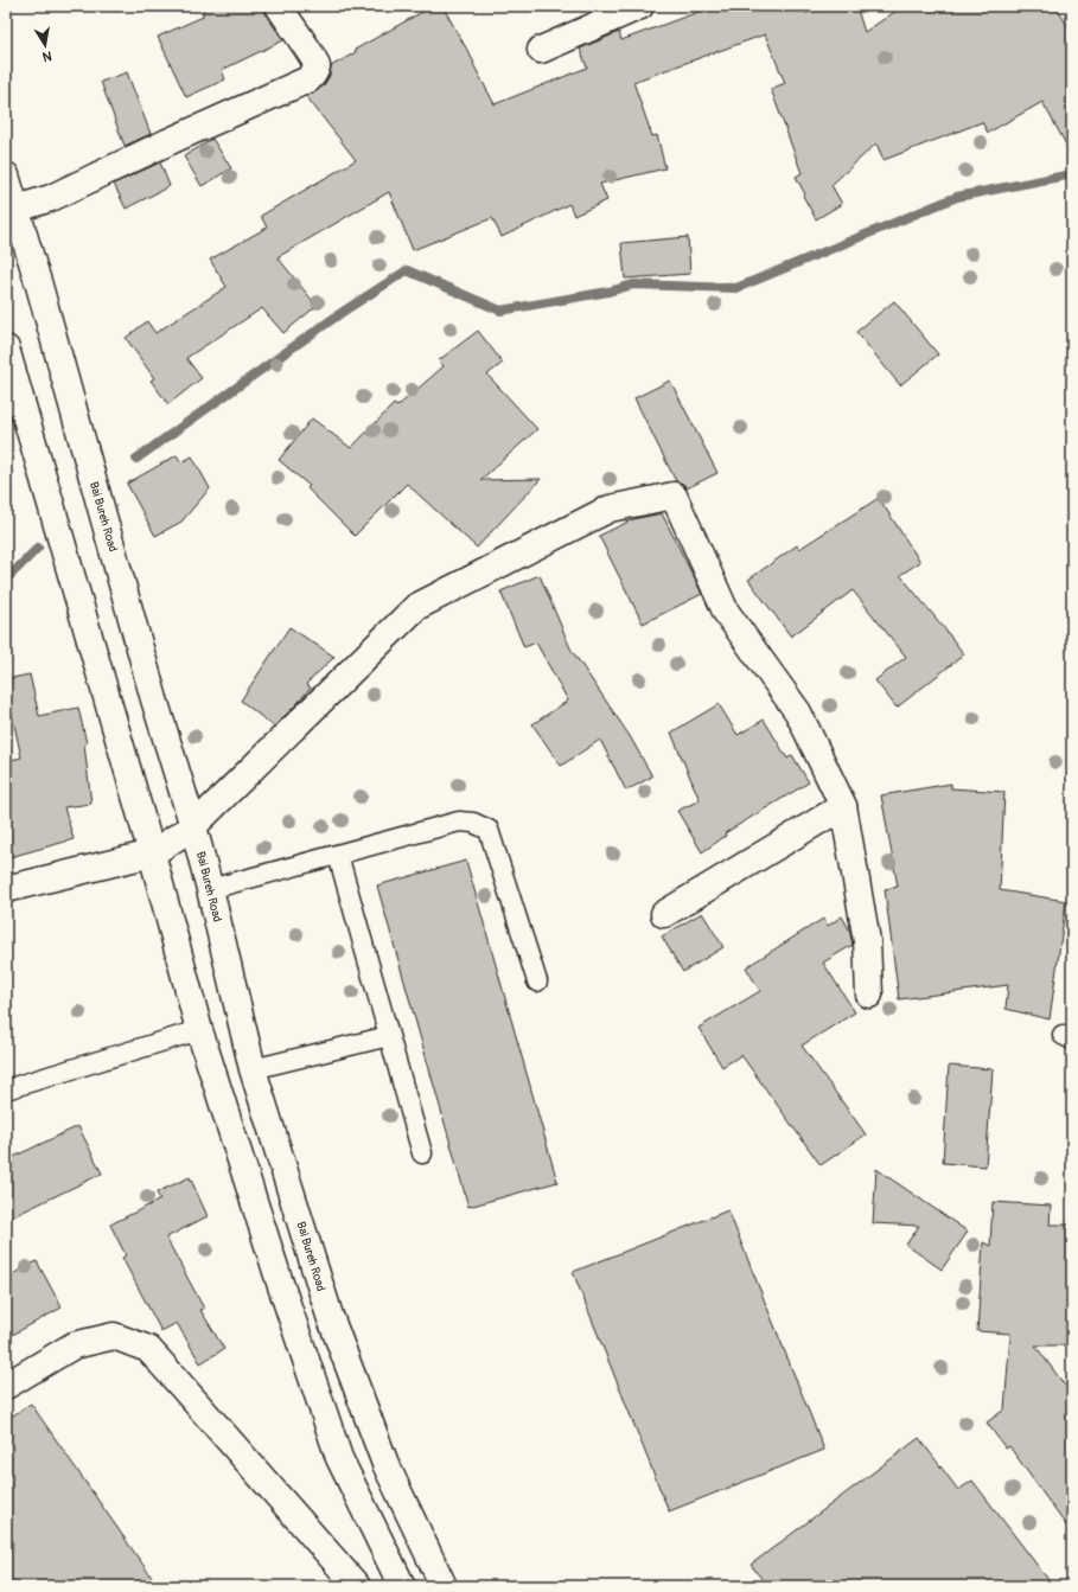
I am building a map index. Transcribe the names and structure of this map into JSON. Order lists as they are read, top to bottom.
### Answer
{
  "streets": {
    "main road": ["Bai Bureh Road"]
  },
  "north": "bottom"
}
